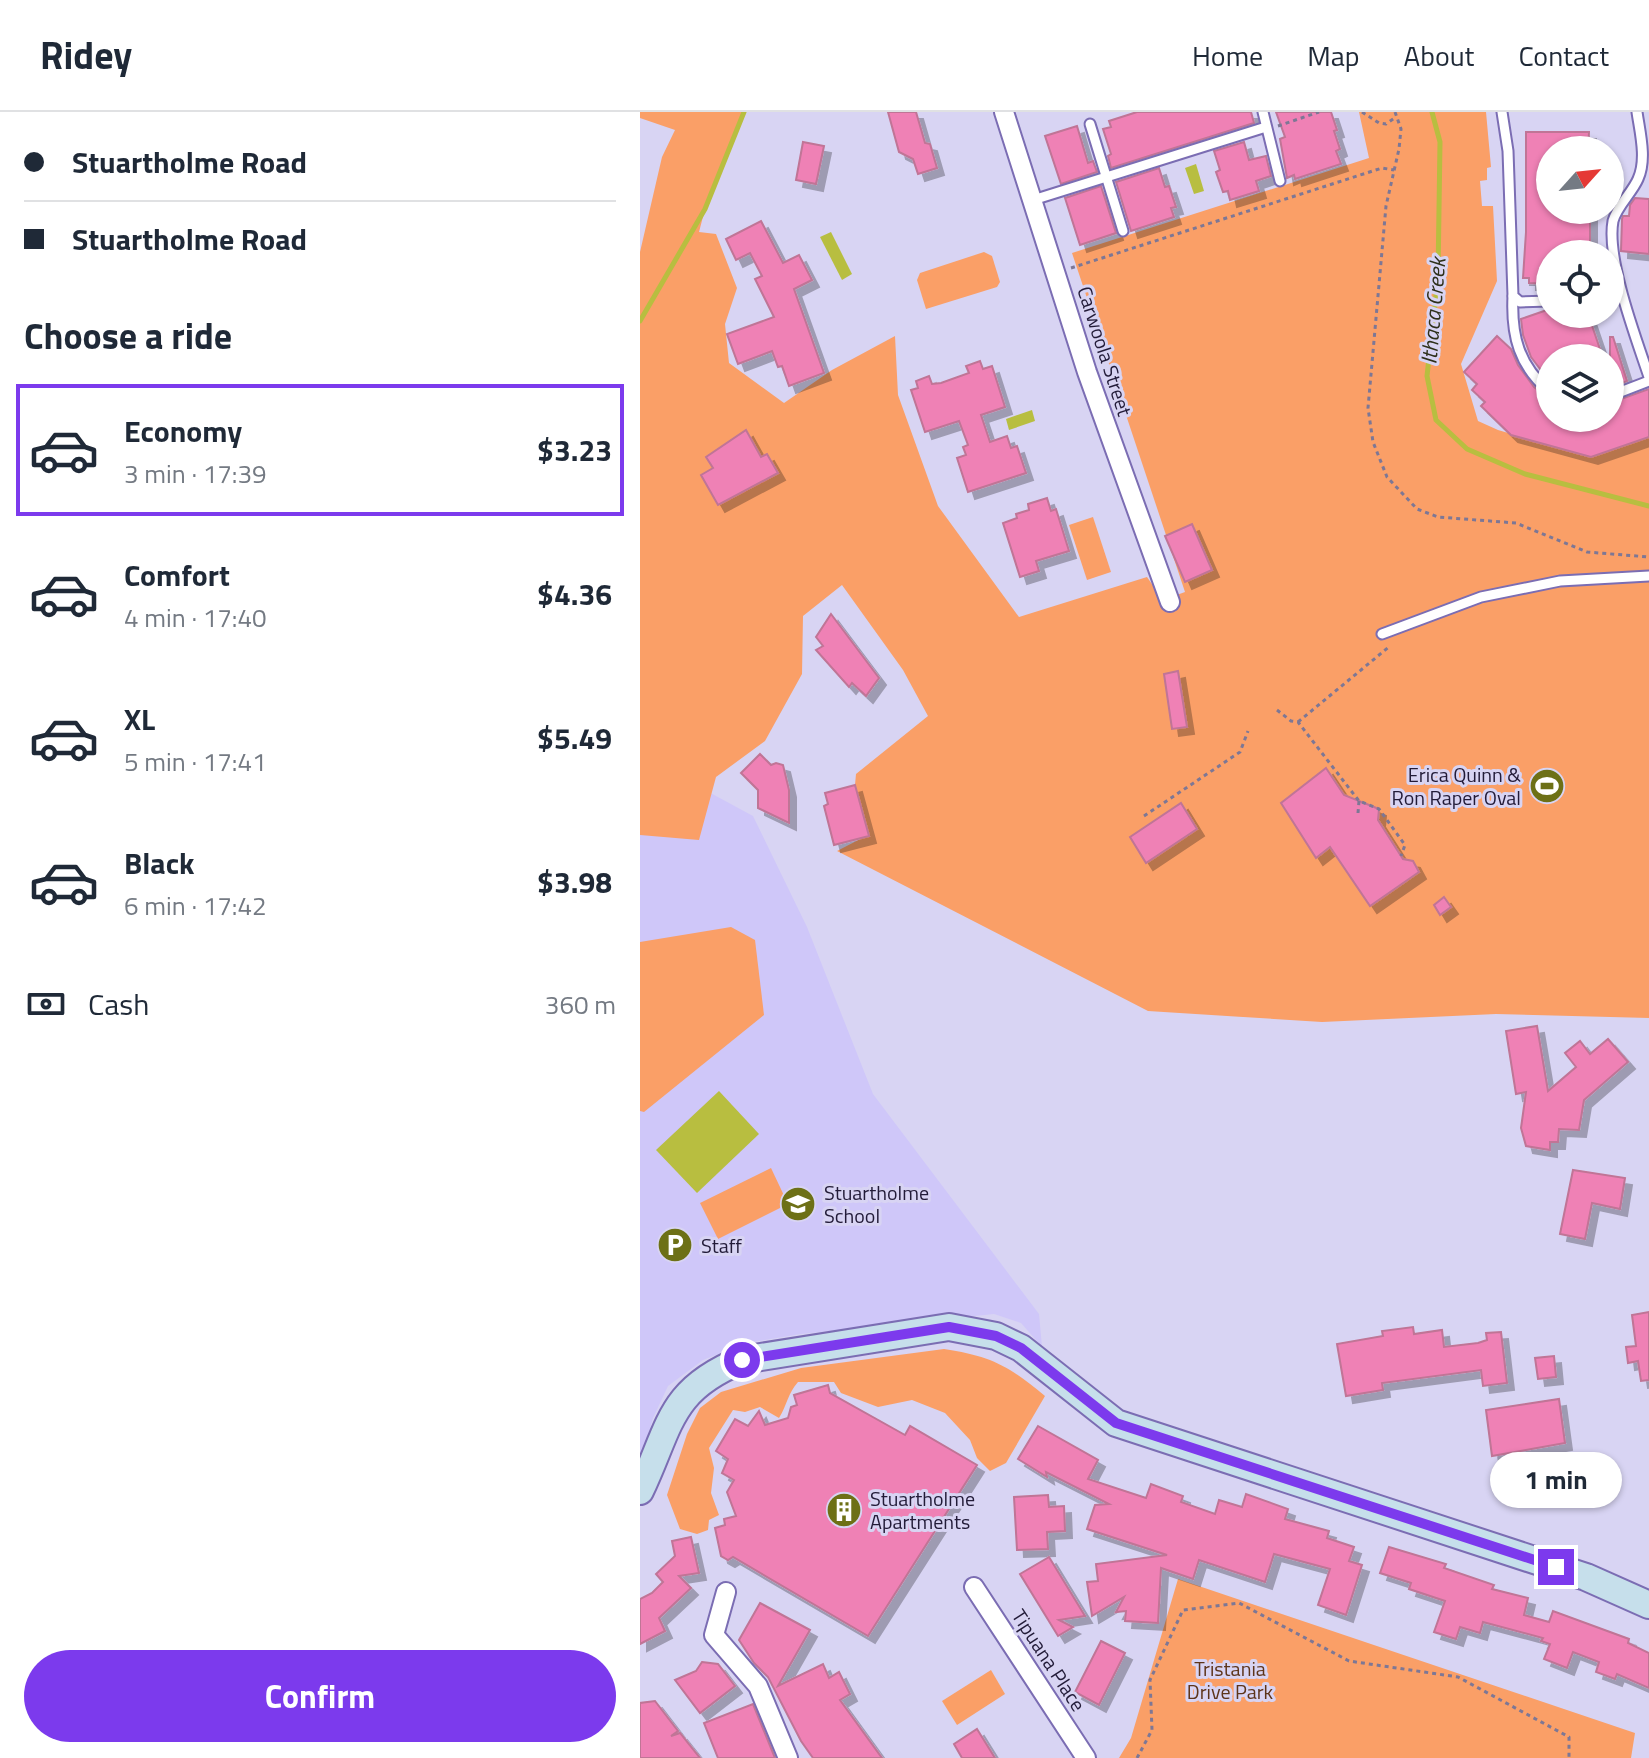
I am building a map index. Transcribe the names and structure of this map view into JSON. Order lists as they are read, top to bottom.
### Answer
{
  "streets": {
    "street": ["Carwoola Street", "Tipuana Place"]
  },
  "water": ["Ithaca Creek"],
  "parks": ["Tristania Drive Park"],
  "places": {
    "sports": ["Erica Quinn & Ron Raper Oval"],
    "school or university": ["Stuartholme School"],
    "parking": ["Staff"],
    "building": ["Stuartholme Apartments"]
  },
  "north": "top right",
  "page": {
    "header": "Ridey",
    "nav": [
      "Home",
      "Map",
      "About",
      "Contact"
    ],
    "banner": ["Stuartholme Road", "Stuartholme Road"],
    "heading": "Choose a ride",
    "list": [
      {
        "name": "Economy",
        "note": "3 min · 17:39",
        "value": "$3.23"
      },
      {
        "name": "Comfort",
        "note": "4 min · 17:40",
        "value": "$4.36"
      },
      {
        "name": "XL",
        "note": "5 min · 17:41",
        "value": "$5.49"
      },
      {
        "name": "Black",
        "note": "6 min · 17:42",
        "value": "$3.98"
      }
    ],
    "pay": ["Cash", "360 m"],
    "bubble": "1 min",
    "buttons": "Confirm"
  }
}
